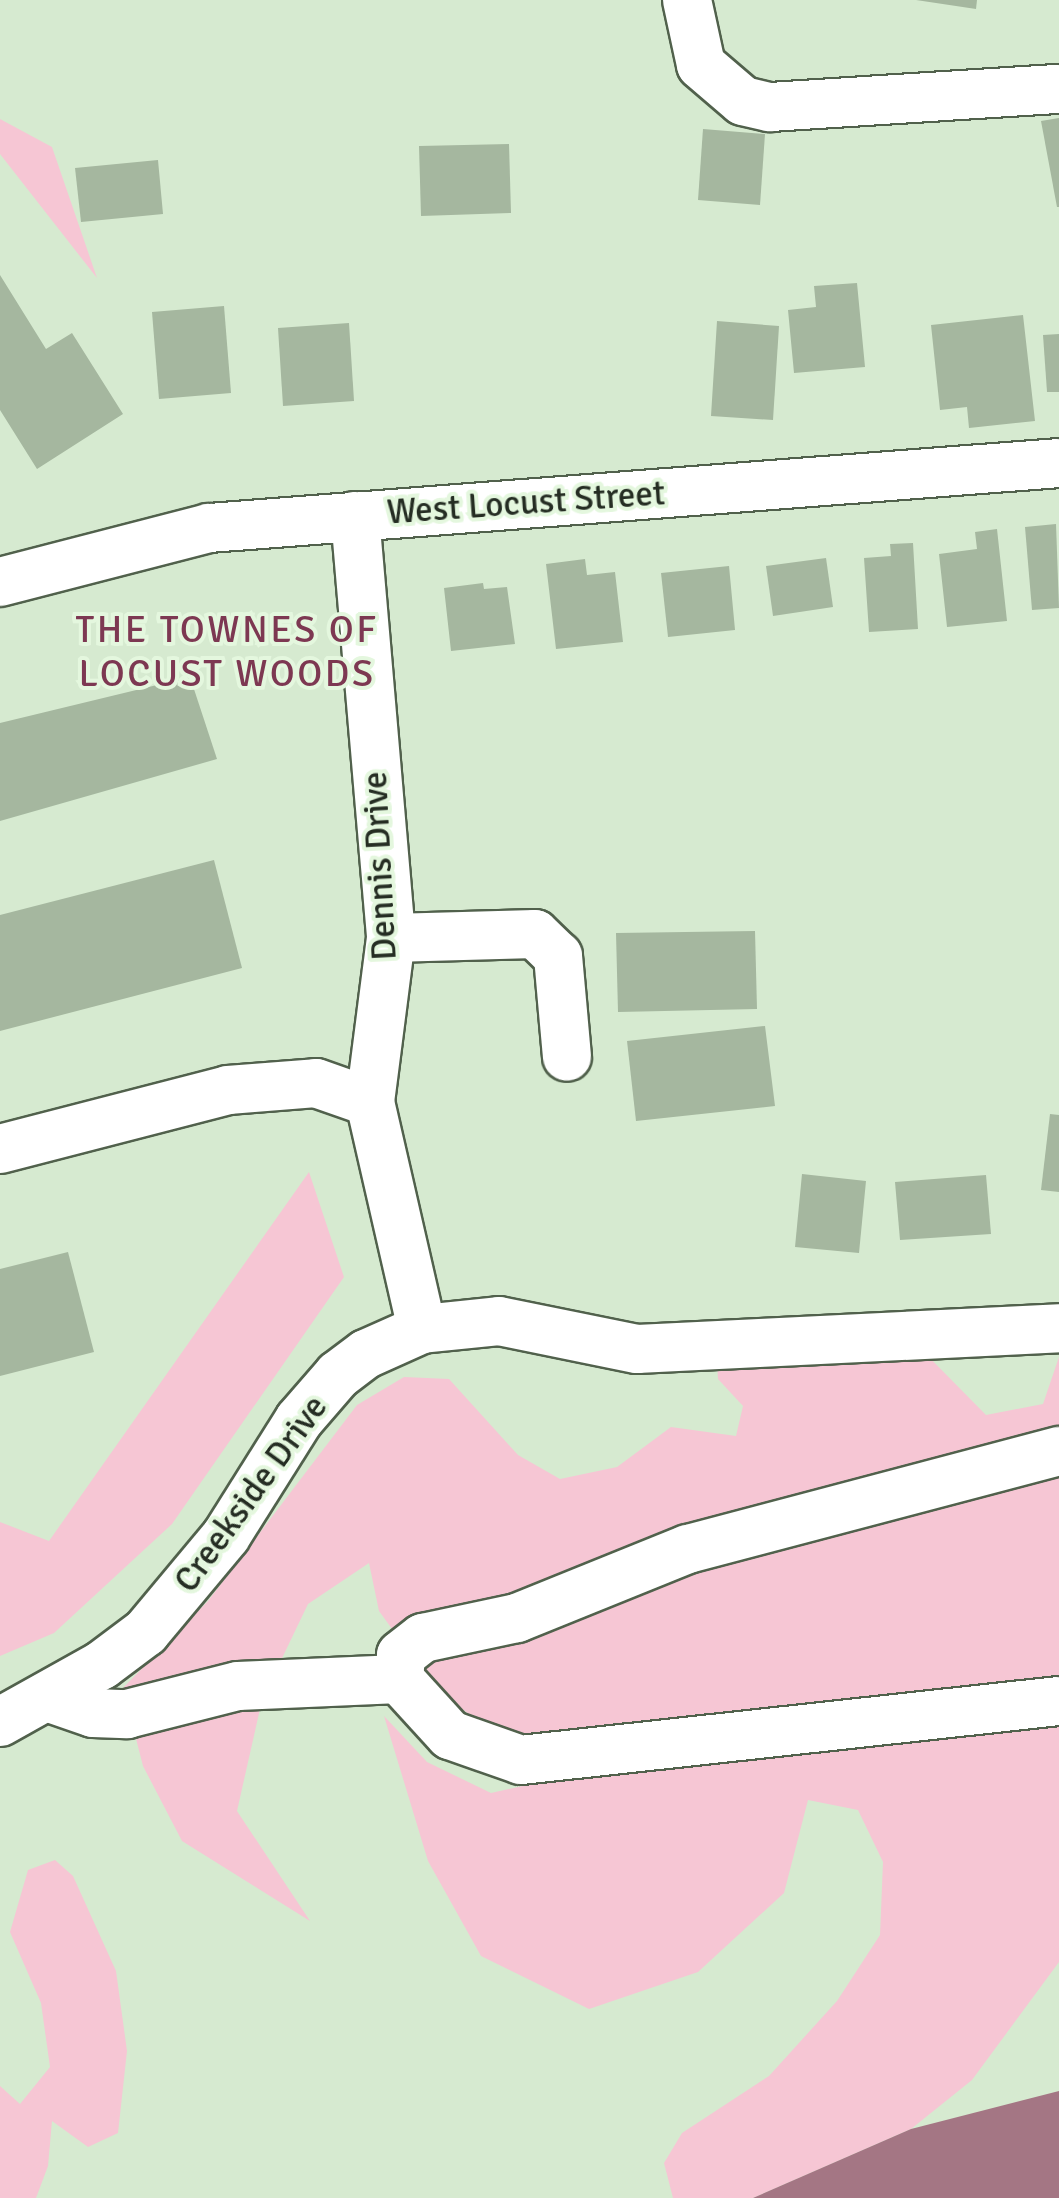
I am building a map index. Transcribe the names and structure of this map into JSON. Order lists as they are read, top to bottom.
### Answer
{
  "streets": {
    "street": ["West Locust Street", "Dennis Drive", "Creekside Drive"]
  },
  "crossings": [
    ["West Locust Street", "Dennis Drive"],
    ["Dennis Drive", "Creekside Drive"]
  ],
  "districts": ["THE TOWNES OF LOCUST WOODS"]
}
